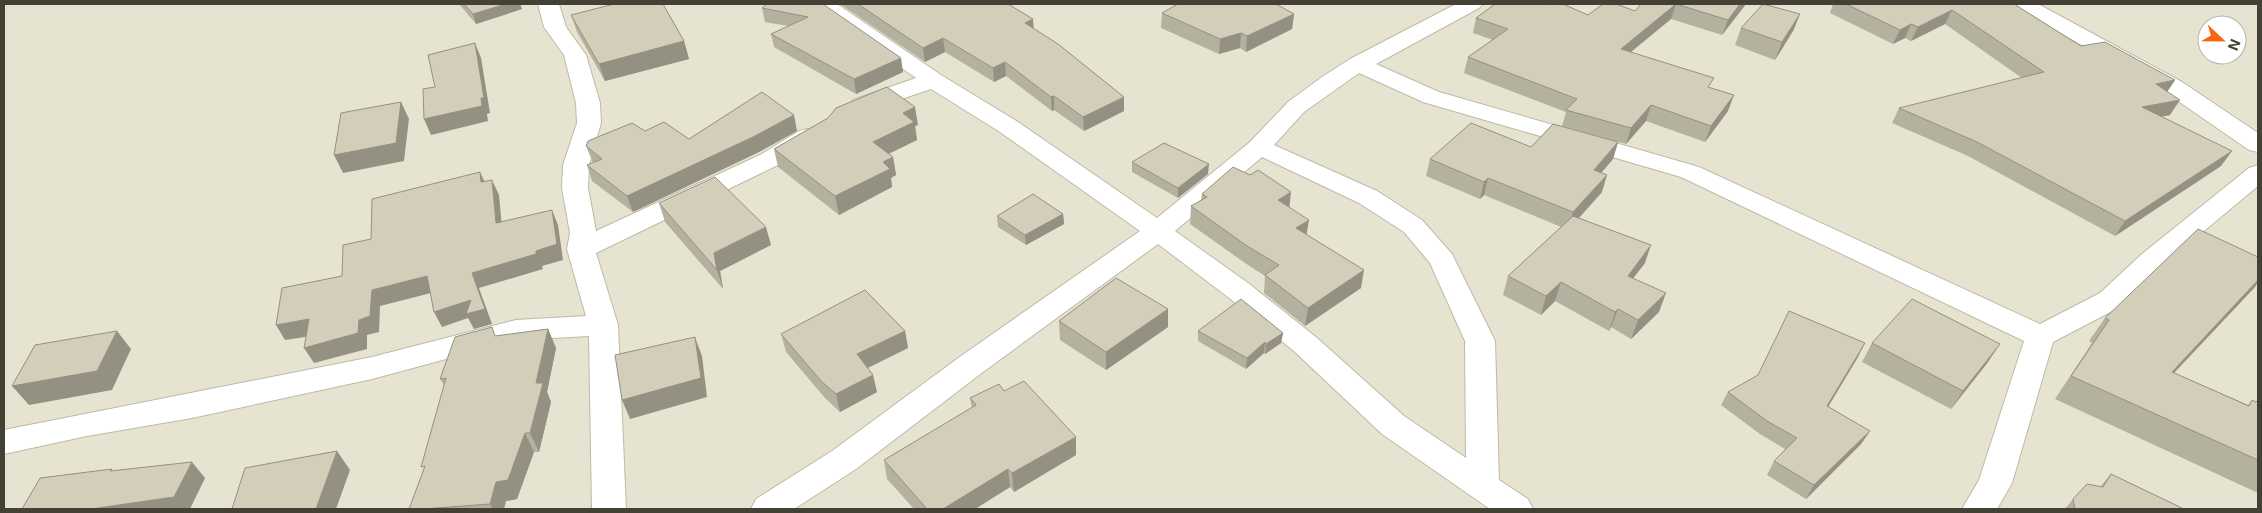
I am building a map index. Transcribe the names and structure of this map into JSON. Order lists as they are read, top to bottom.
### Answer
{
  "north": "right"
}
